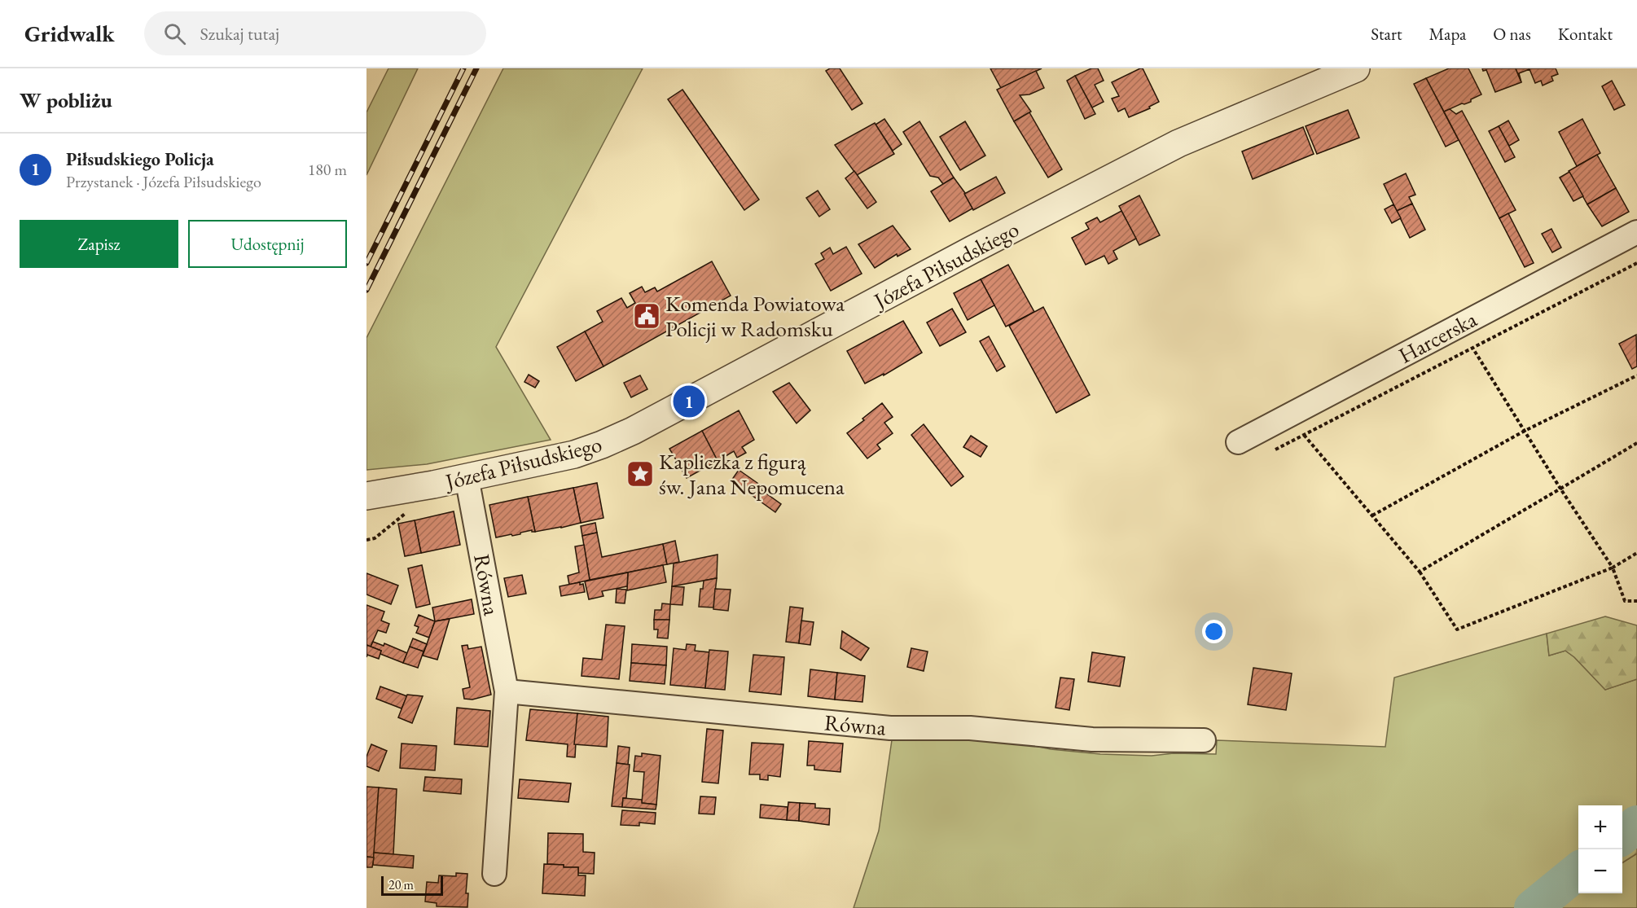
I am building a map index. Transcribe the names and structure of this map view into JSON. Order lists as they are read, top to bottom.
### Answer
{
  "streets": {
    "street": ["Józefa Piłsudskiego", "Harcerska", "Równa"]
  },
  "crossings": [
    ["Józefa Piłsudskiego", "Równa"]
  ],
  "places": {
    "public building": ["Komenda Powiatowa Policji w Radomsku"],
    "place": ["Kapliczka z figurą św. Jana Nepomucena"]
  },
  "scale_bar": "20 m",
  "page": {
    "header": "Gridwalk",
    "search": "Szukaj tutaj",
    "nav": [
      "Start",
      "Mapa",
      "O nas",
      "Kontakt"
    ],
    "heading": "W pobliżu",
    "list": [
      {
        "mark": "1",
        "name": "Piłsudskiego Policja",
        "note": "Przystanek · Józefa Piłsudskiego",
        "value": "180 m"
      }
    ],
    "buttons": ["Zapisz", "Udostępnij"],
    "pins": "1",
    "map_buttons": ["+", "−"],
    "scale": "20 m"
  }
}
